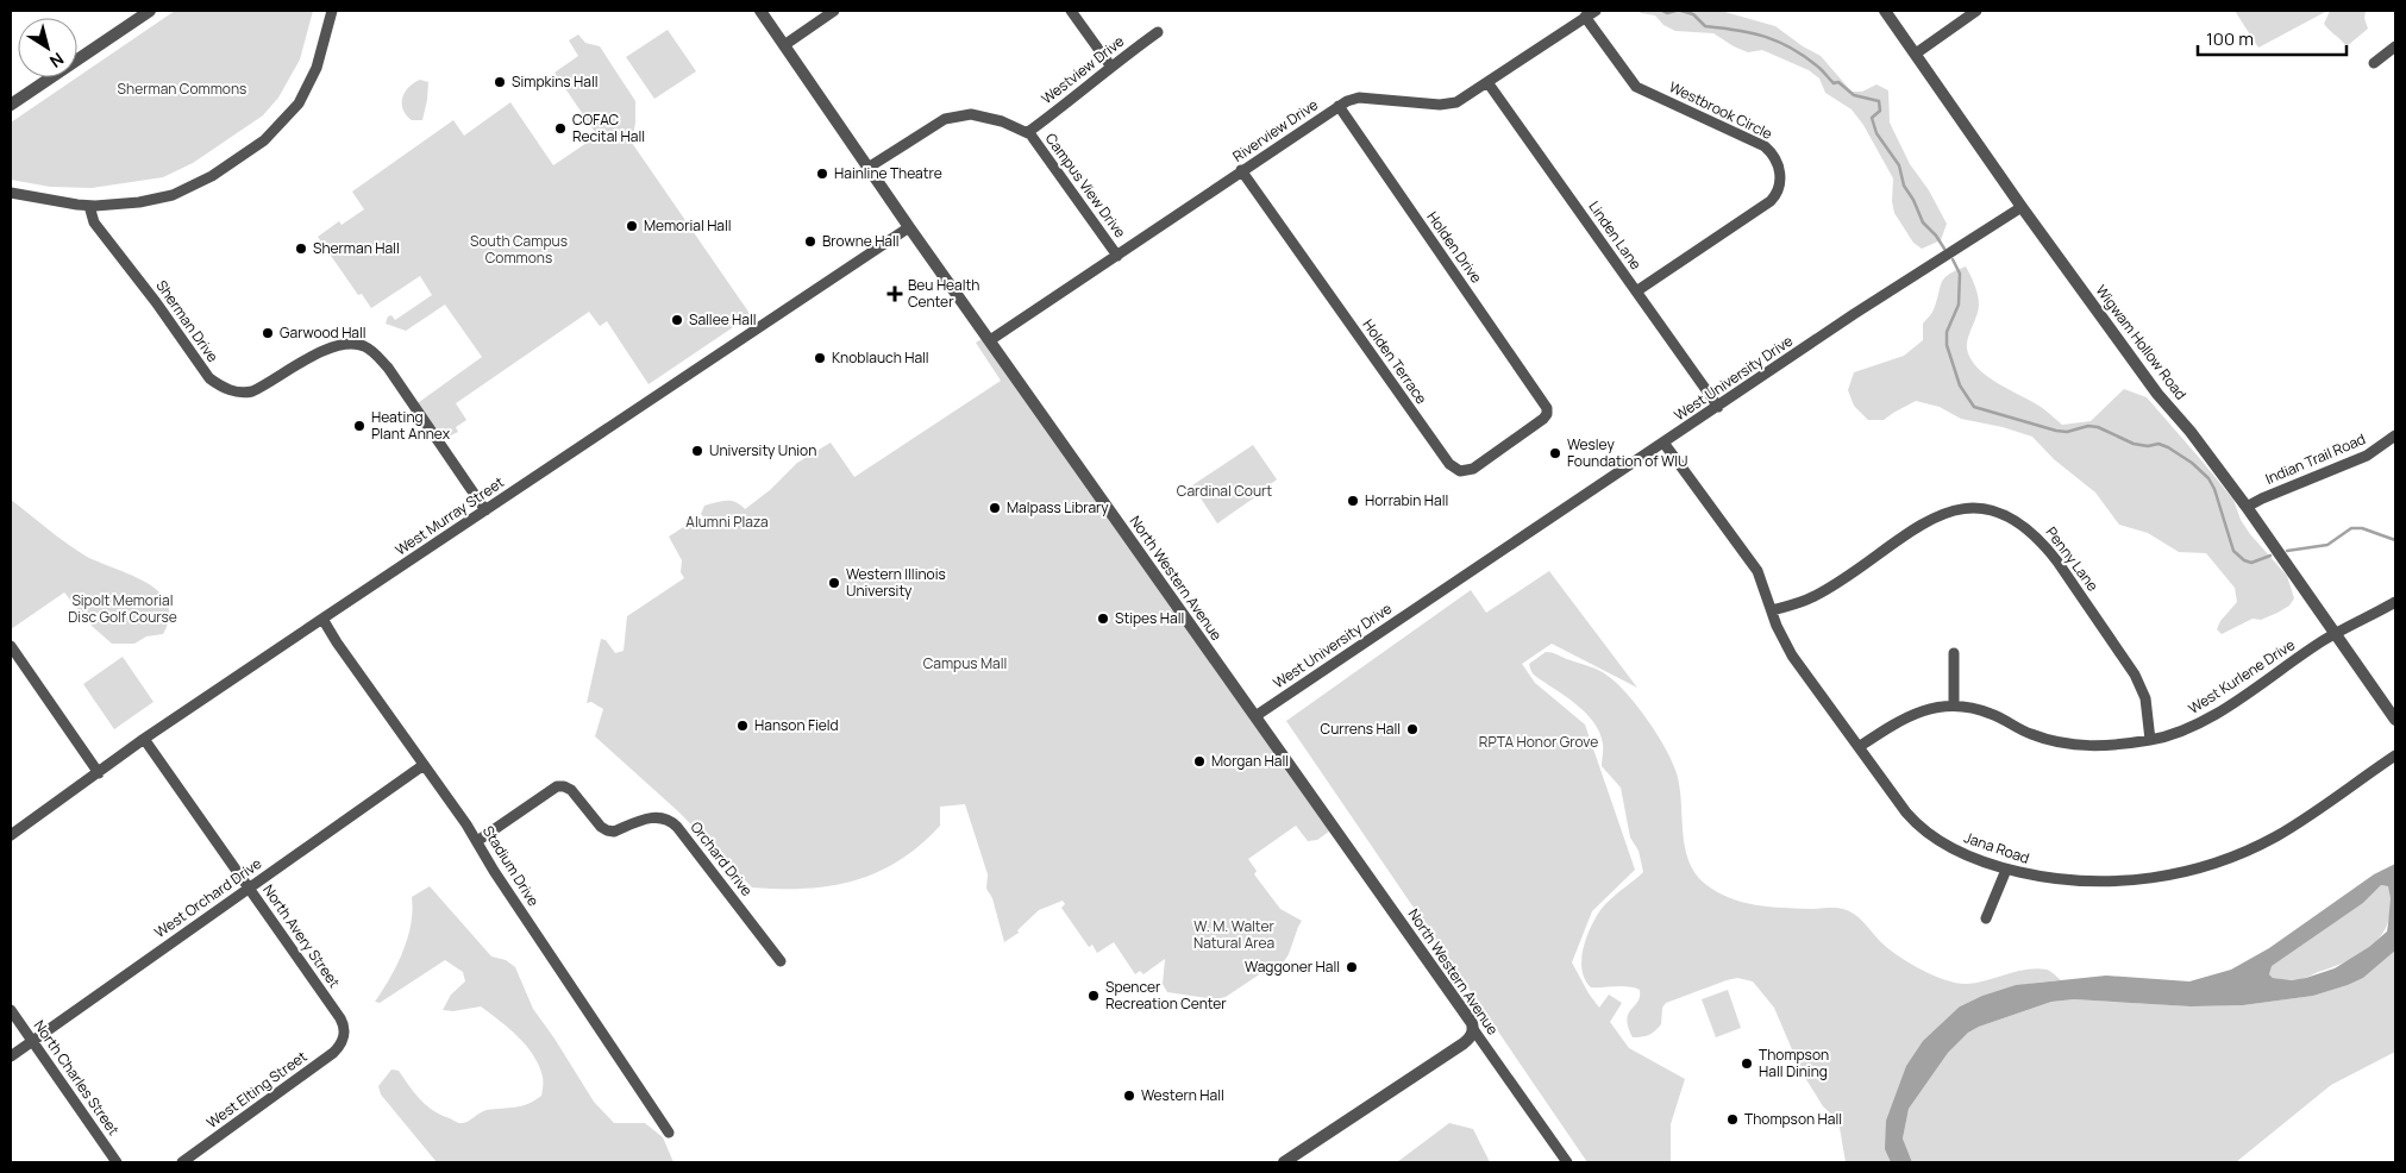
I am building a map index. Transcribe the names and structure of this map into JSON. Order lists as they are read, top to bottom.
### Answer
{
  "streets": {
    "street": [
      "Westview Drive",
      "Westbrook Circle",
      "Riverview Drive",
      "Campus View Drive",
      "Linden Lane",
      "Holden Drive",
      "Sherman Drive",
      "Wigwam Hollow Road",
      "Holden Terrace",
      "West University Drive",
      "Indian Trail Road",
      "West Murray Street",
      "Penny Lane",
      "North Western Avenue",
      "West Kurlene Drive",
      "Jana Road",
      "Orchard Drive",
      "Stadium Drive",
      "West Orchard Drive",
      "North Avery Street",
      "North Charles Street",
      "West Elting Street"
    ]
  },
  "crossings": [
    ["Westview Drive", "Campus View Drive"],
    ["Westbrook Circle", "Riverview Drive"],
    ["Westbrook Circle", "Linden Lane"],
    ["Riverview Drive", "Campus View Drive"],
    ["Riverview Drive", "Linden Lane"],
    ["Riverview Drive", "Holden Drive"],
    ["Riverview Drive", "Holden Terrace"],
    ["Riverview Drive", "North Western Avenue"],
    ["Campus View Drive", "North Western Avenue"],
    ["Linden Lane", "West University Drive"],
    ["Holden Drive", "Holden Terrace"],
    ["Sherman Drive", "West Murray Street"],
    ["Wigwam Hollow Road", "West University Drive"],
    ["Wigwam Hollow Road", "Indian Trail Road"],
    ["Wigwam Hollow Road", "West Kurlene Drive"],
    ["West University Drive", "North Western Avenue"],
    ["West University Drive", "Jana Road"],
    ["West Murray Street", "North Western Avenue"],
    ["West Murray Street", "Stadium Drive"],
    ["West Murray Street", "North Avery Street"],
    ["Penny Lane", "West Kurlene Drive"],
    ["Penny Lane", "Jana Road"],
    ["West Kurlene Drive", "Jana Road"],
    ["Orchard Drive", "Stadium Drive"],
    ["Stadium Drive", "West Orchard Drive"],
    ["West Orchard Drive", "North Avery Street"],
    ["West Orchard Drive", "North Charles Street"],
    ["North Avery Street", "West Elting Street"]
  ],
  "parks": [
    "Sherman Commons",
    "South Campus Commons",
    "Cardinal Court",
    "Alumni Plaza",
    "Sipolt Memorial Disc Golf Course",
    "Campus Mall",
    "RPTA Honor Grove",
    "W. M. Walter Natural Area"
  ],
  "places": {
    "other": [
      "Simpkins Hall",
      "COFAC Recital Hall",
      "Hainline Theatre",
      "Memorial Hall",
      "Browne Hall",
      "Sherman Hall",
      "Sallee Hall",
      "Garwood Hall",
      "Knoblauch Hall",
      "Heating Plant Annex",
      "University Union",
      "Wesley Foundation of WIU",
      "Horrabin Hall",
      "Malpass Library",
      "Western Illinois University",
      "Stipes Hall",
      "Hanson Field",
      "Currens Hall",
      "Morgan Hall",
      "Waggoner Hall",
      "Spencer Recreation Center",
      "Thompson Hall Dining",
      "Western Hall",
      "Thompson Hall"
    ],
    "health": ["Beu Health Center"]
  },
  "scale_bar": "100 m",
  "north": "bottom right"
}
